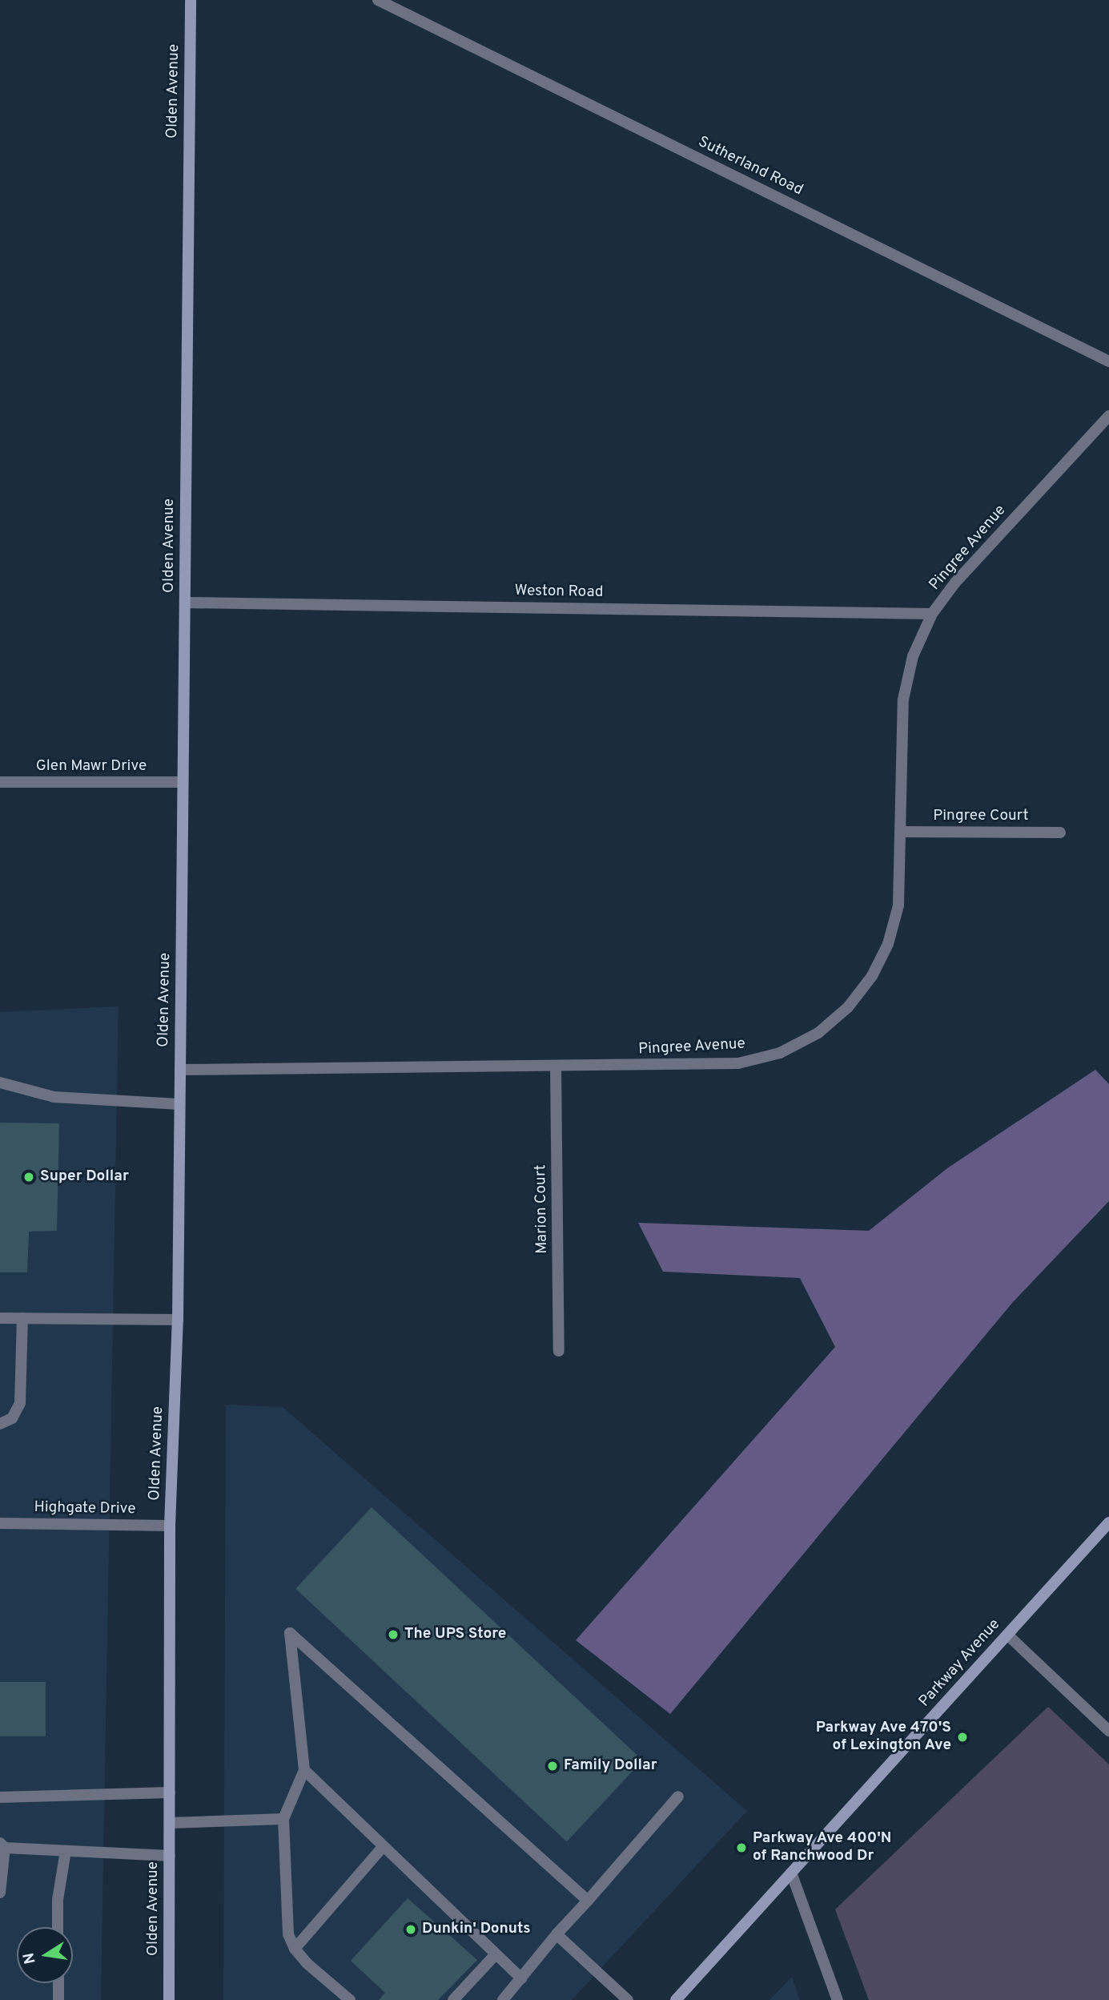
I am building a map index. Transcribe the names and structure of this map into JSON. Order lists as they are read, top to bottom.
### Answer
{
  "streets": {
    "main road": ["Olden Avenue", "Parkway Avenue"],
    "street": [
      "Sutherland Road",
      "Pingree Avenue",
      "Weston Road",
      "Glen Mawr Drive",
      "Pingree Court",
      "Marion Court",
      "Highgate Drive"
    ]
  },
  "crossings": [
    ["Olden Avenue", "Pingree Avenue"],
    ["Olden Avenue", "Weston Road"],
    ["Olden Avenue", "Glen Mawr Drive"],
    ["Olden Avenue", "Highgate Drive"],
    ["Pingree Avenue", "Weston Road"],
    ["Pingree Avenue", "Pingree Court"],
    ["Pingree Avenue", "Marion Court"]
  ],
  "places": [
    "Super Dollar",
    "The UPS Store",
    "Parkway Ave 470'S of Lexington Ave",
    "Family Dollar",
    "Parkway Ave 400'N of Ranchwood Dr",
    "Dunkin' Donuts"
  ],
  "north": "left"
}
